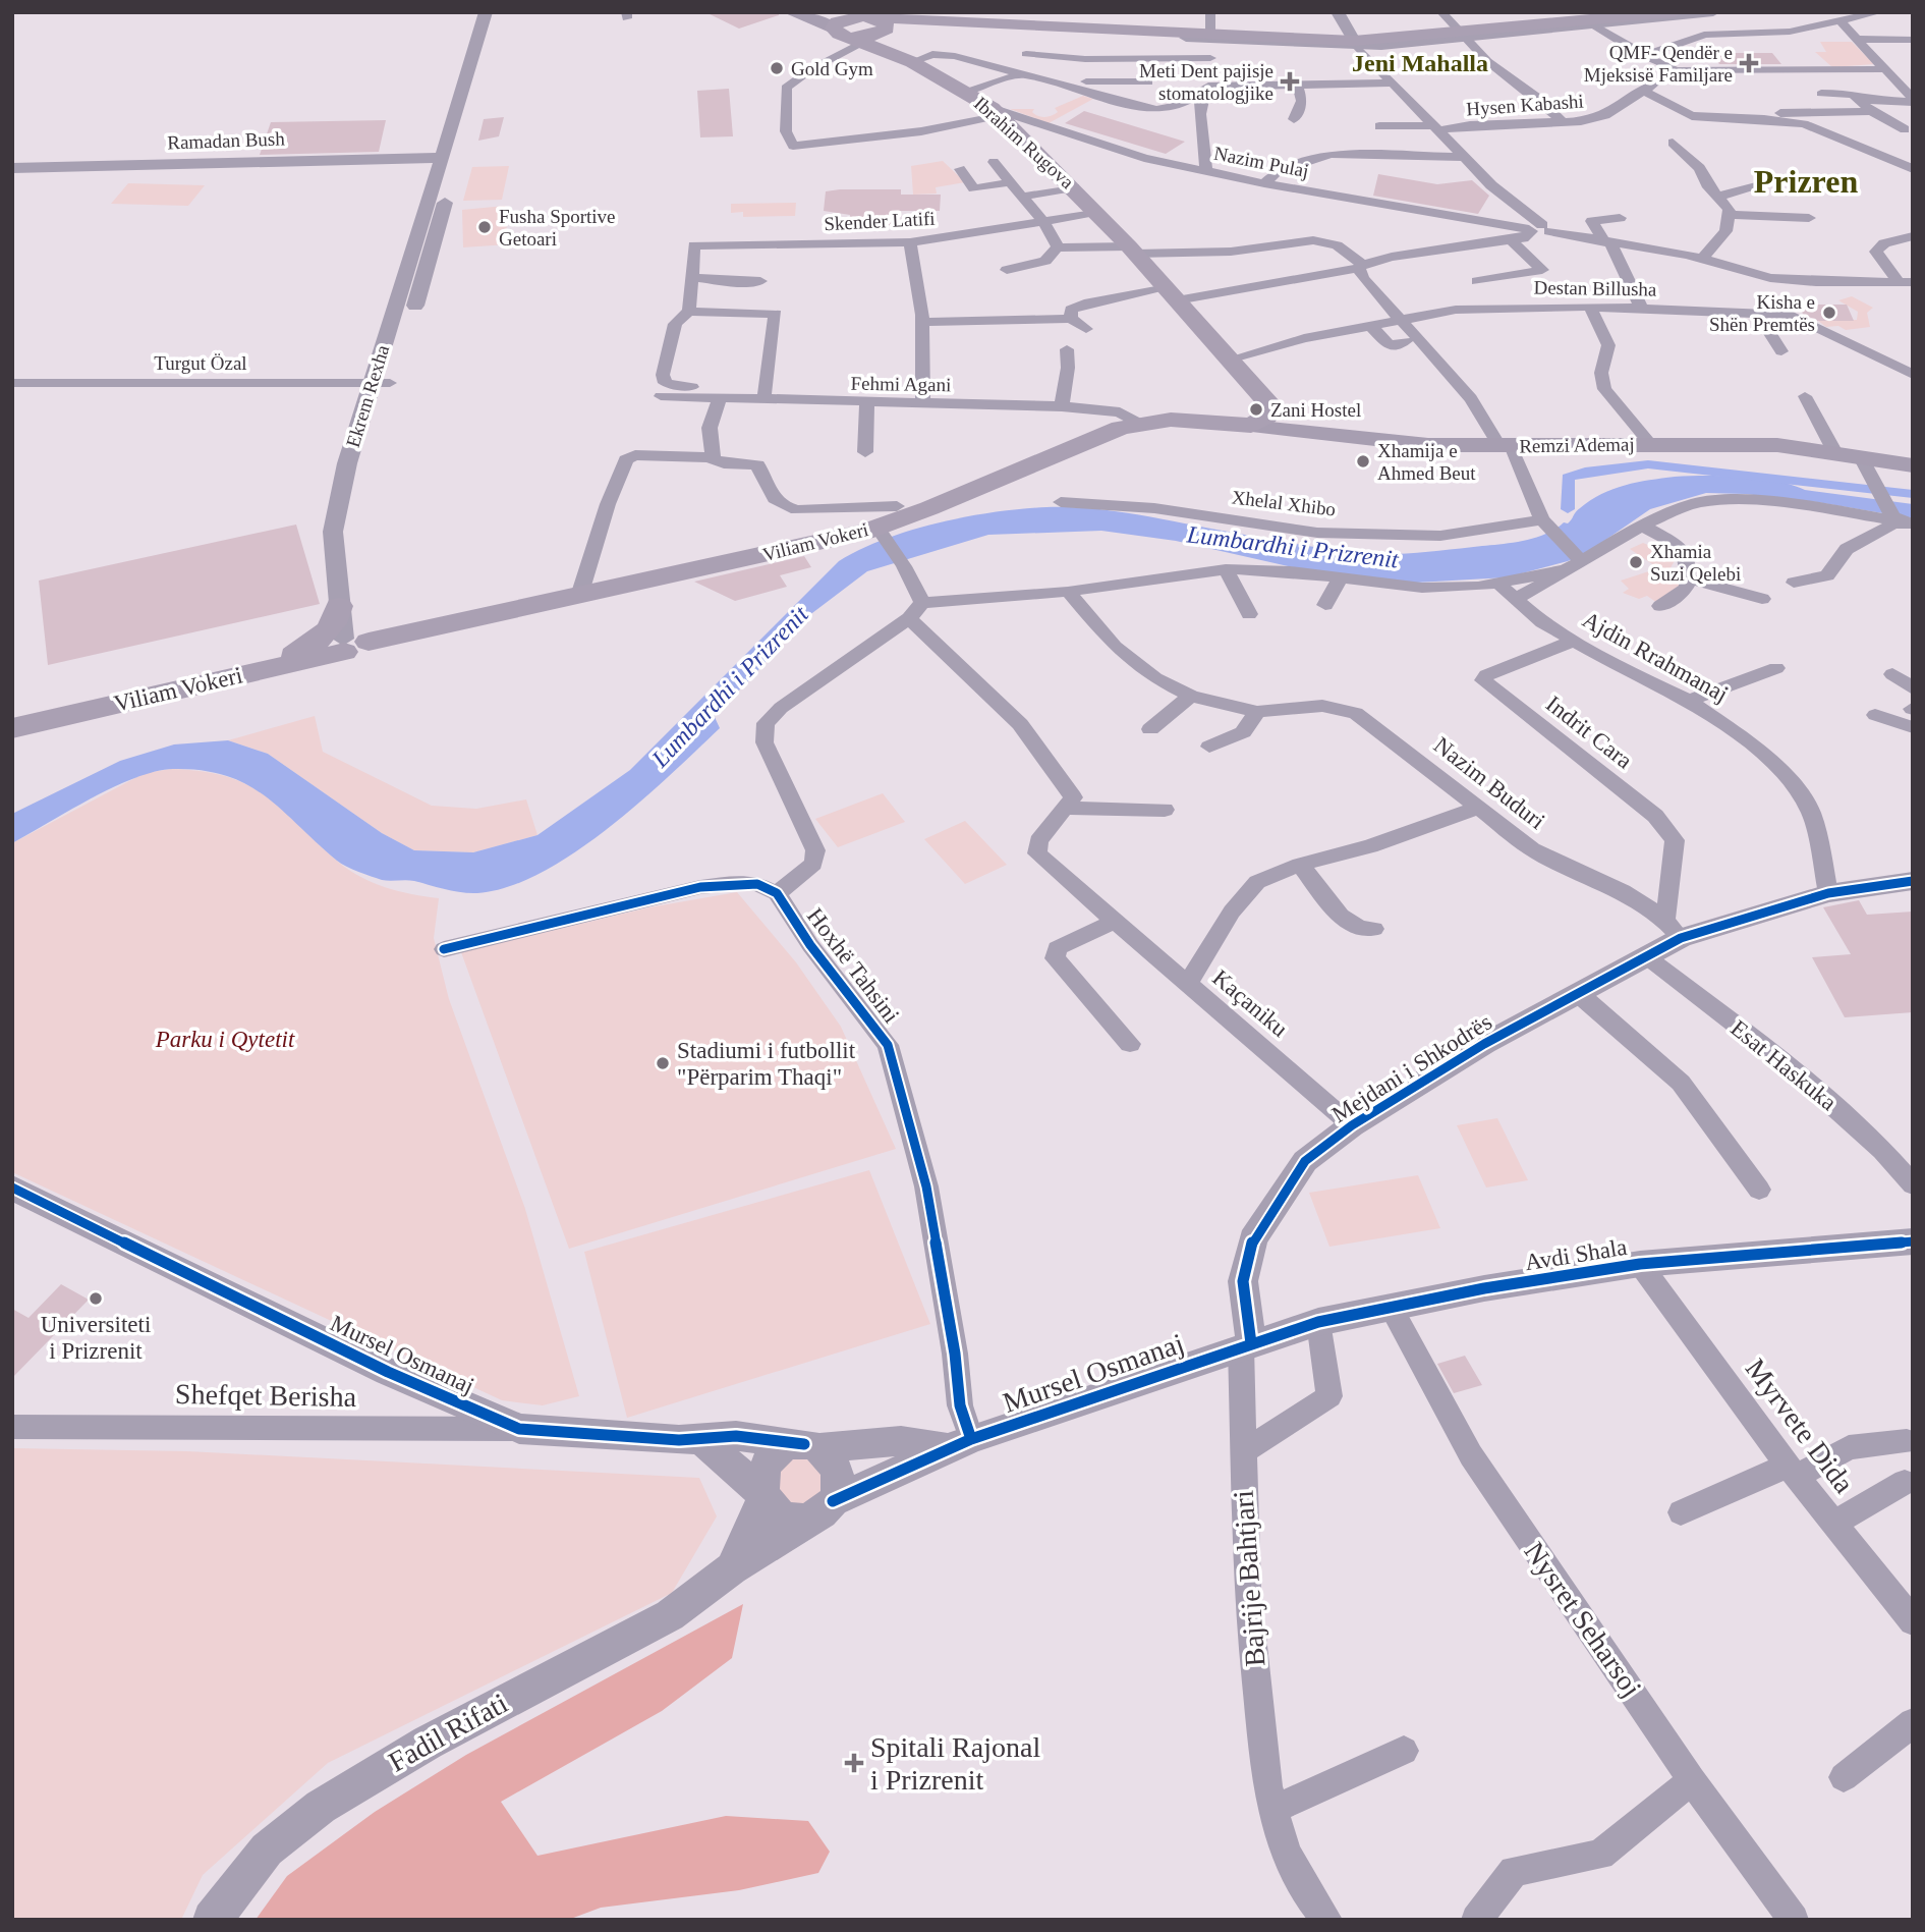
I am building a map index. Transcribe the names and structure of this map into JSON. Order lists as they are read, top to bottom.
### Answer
{
  "streets": {
    "main road": ["Ibrahim Rugova", "Remzi Ademaj", "Viliam Vokeri"],
    "street": [
      "Hysen Kabashi",
      "Ramadan Bush",
      "Nazim Pulaj",
      "Skender Latifi",
      "Destan Billusha",
      "Turgut Özal",
      "Fehmi Agani",
      "Ekrem Rexha",
      "Xhelal Xhibo",
      "Ajdin Rrahmanaj",
      "Indrit Cara",
      "Nazim Buduri",
      "Hoxhë Tahsini",
      "Kaçaniku",
      "Esat Haskuka",
      "Mejdani i Shkodrës",
      "Avdi Shala",
      "Mursel Osmanaj",
      "Shefqet Berisha",
      "Myrvete Dida",
      "Bajrije Bahtjari",
      "Nysret Seharsoj",
      "Fadil Rifati"
    ]
  },
  "crossings": [
    ["Ramadan Bush", "Ekrem Rexha"],
    ["Ibrahim Rugova", "Nazim Pulaj"],
    ["Ibrahim Rugova", "Skender Latifi"],
    ["Ibrahim Rugova", "Destan Billusha"],
    ["Ibrahim Rugova", "Remzi Ademaj"],
    ["Ibrahim Rugova", "Viliam Vokeri"],
    ["Turgut Özal", "Ekrem Rexha"],
    ["Fehmi Agani", "Viliam Vokeri"],
    ["Ekrem Rexha", "Viliam Vokeri"],
    ["Remzi Ademaj", "Viliam Vokeri"],
    ["Ajdin Rrahmanaj", "Indrit Cara"],
    ["Ajdin Rrahmanaj", "Mejdani i Shkodrës"],
    ["Indrit Cara", "Nazim Buduri"],
    ["Indrit Cara", "Mejdani i Shkodrës"],
    ["Nazim Buduri", "Mejdani i Shkodrës"],
    ["Hoxhë Tahsini", "Mursel Osmanaj"],
    ["Hoxhë Tahsini", "Fadil Rifati"],
    ["Kaçaniku", "Mejdani i Shkodrës"],
    ["Esat Haskuka", "Mejdani i Shkodrës"],
    ["Mejdani i Shkodrës", "Avdi Shala"],
    ["Mejdani i Shkodrës", "Mursel Osmanaj"],
    ["Mejdani i Shkodrës", "Bajrije Bahtjari"],
    ["Avdi Shala", "Mursel Osmanaj"],
    ["Avdi Shala", "Myrvete Dida"],
    ["Avdi Shala", "Bajrije Bahtjari"],
    ["Avdi Shala", "Nysret Seharsoj"],
    ["Mursel Osmanaj", "Shefqet Berisha"],
    ["Mursel Osmanaj", "Bajrije Bahtjari"],
    ["Mursel Osmanaj", "Fadil Rifati"]
  ],
  "districts": ["Jeni Mahalla", "Prizren"],
  "water": ["Lumbardhi i Prizrenit"],
  "parks": ["Parku i Qytetit"],
  "places": {
    "health": ["QMF- Qendër e Mjeksisë Familjare", "Meti Dent pajisje stomatologjike", "Spitali Rajonal i Prizrenit"],
    "other": [
      "Gold Gym",
      "Fusha Sportive Getoari",
      "Kisha e Shën Premtës",
      "Zani Hostel",
      "Xhamija e Ahmed Beut",
      "Xhamia Suzi Qelebi",
      "Stadiumi i futbollit \"Përparim Thaqi\"",
      "Universiteti i Prizrenit"
    ]
  }
}
